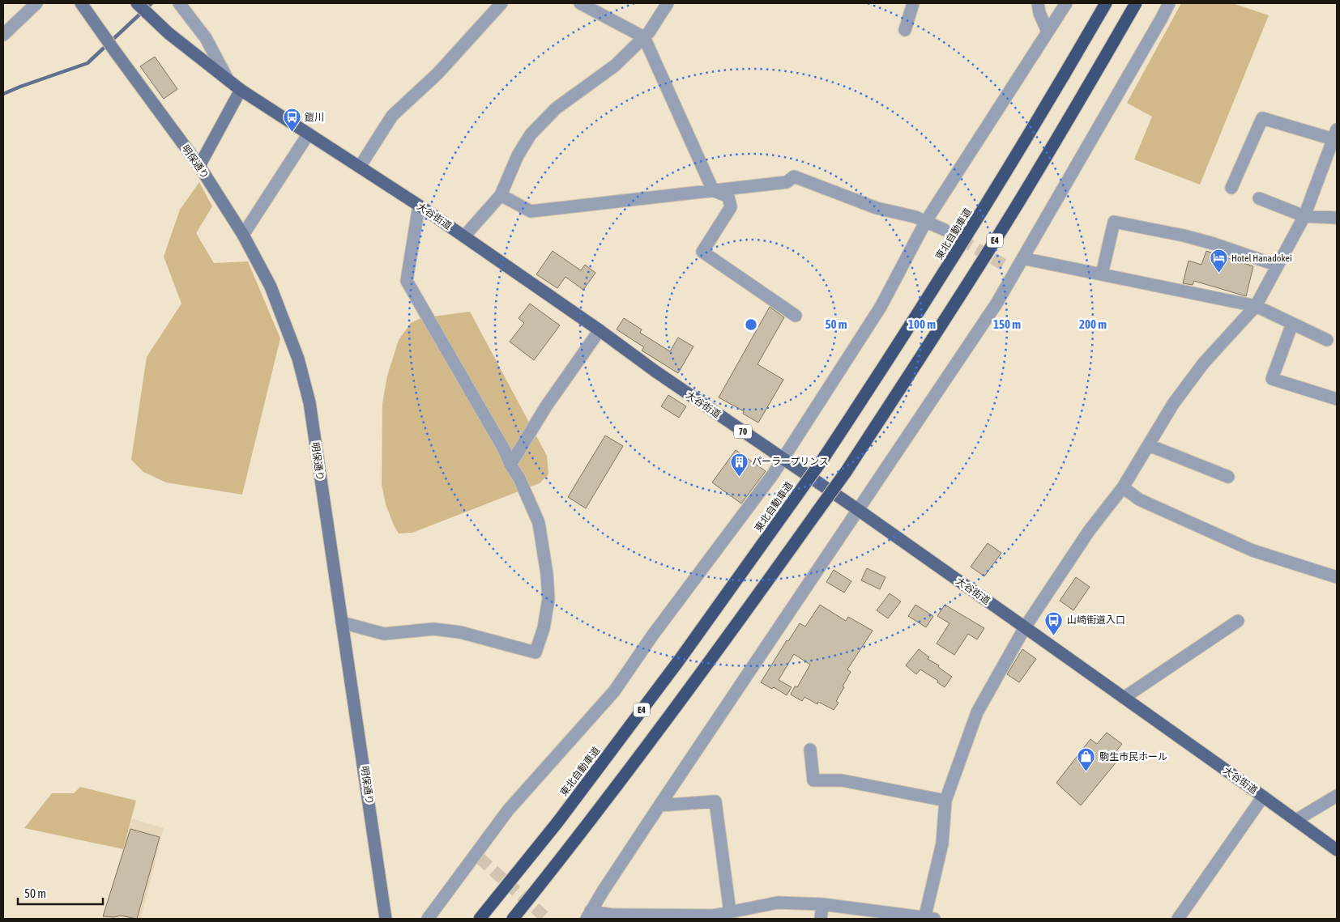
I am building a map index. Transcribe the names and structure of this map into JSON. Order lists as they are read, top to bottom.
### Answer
{
  "streets": {
    "highway": ["東北自動車道", "E4"],
    "main road": ["大谷街道", "70"],
    "street": ["明保通り"]
  },
  "places": {
    "bus stop": ["鎧川", "山崎街道入口"],
    "hotel": ["Hotel Hanadokei"],
    "building": ["パーラープリンス"],
    "shop": ["駒生市民ホール"]
  },
  "scale_bar": "50 m",
  "rings": [
    "50 m",
    "100 m",
    "150 m",
    "200 m"
  ]
}
